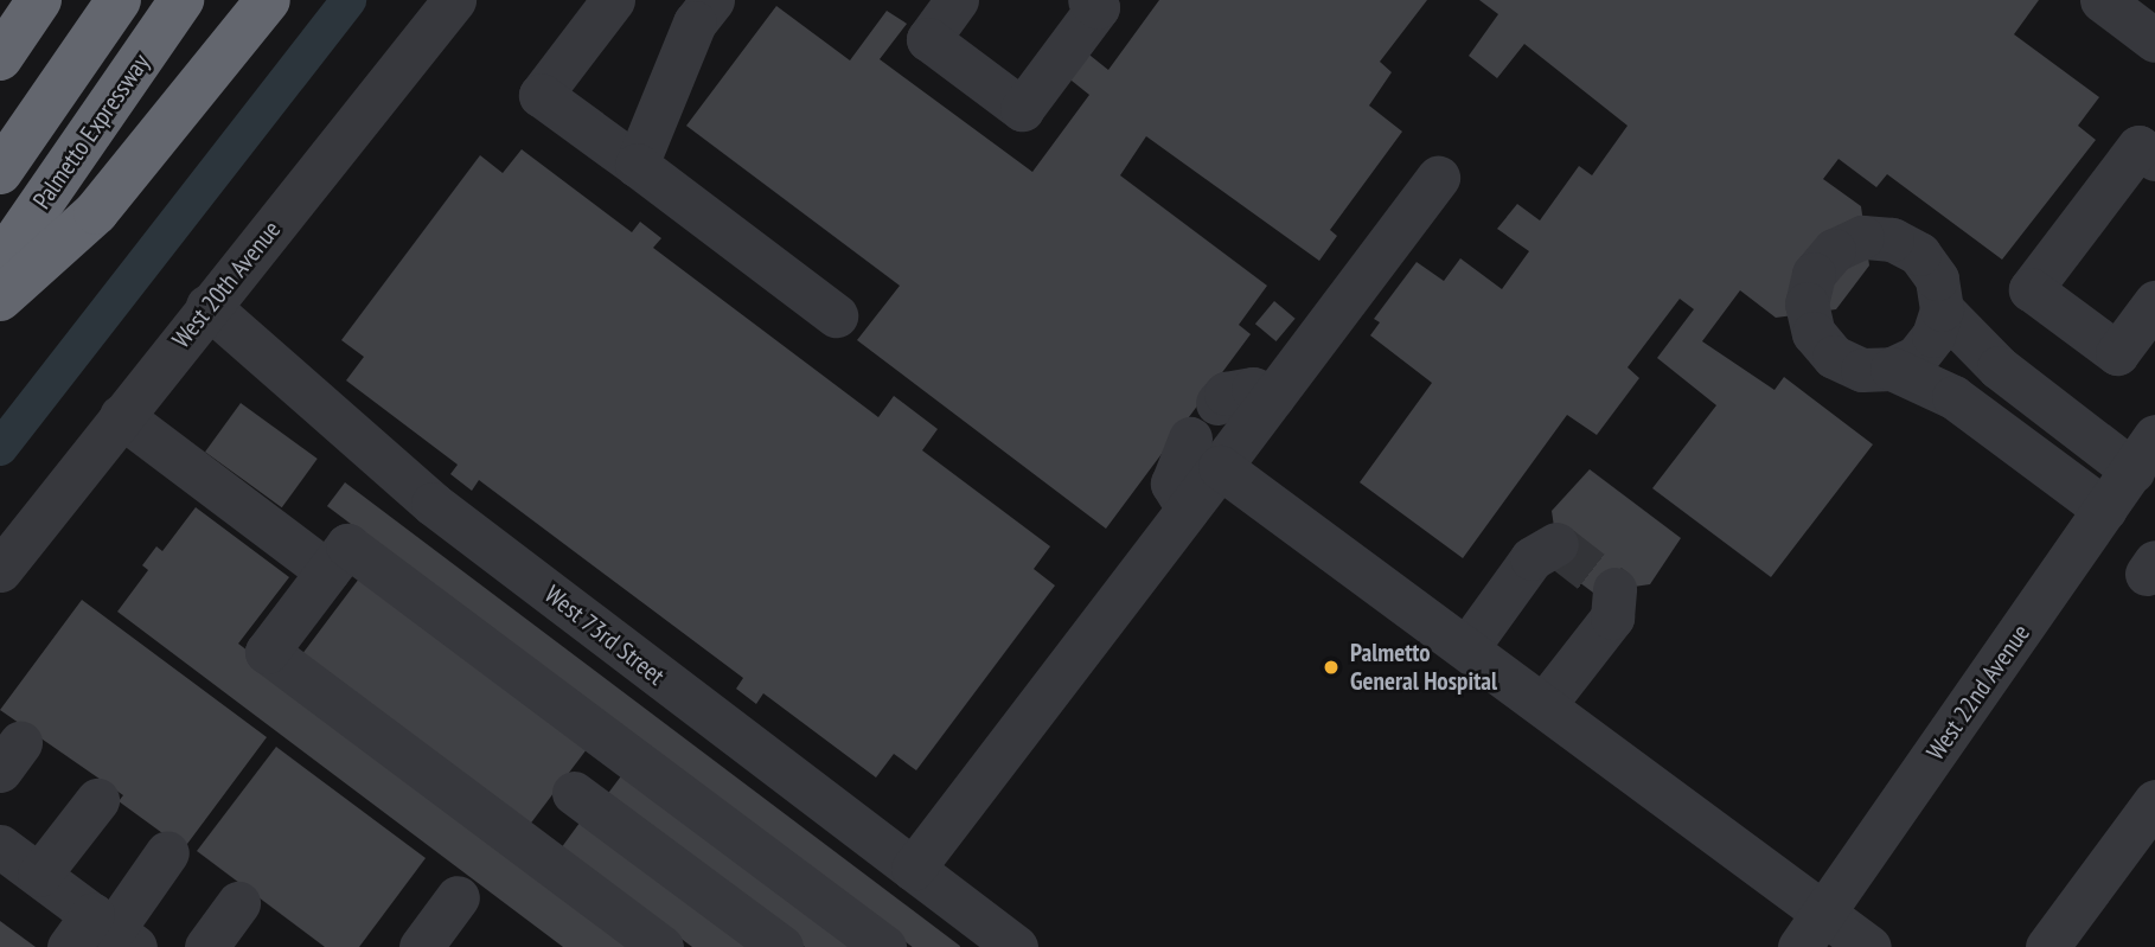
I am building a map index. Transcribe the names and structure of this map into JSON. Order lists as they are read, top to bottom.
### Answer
{
  "streets": {
    "highway": ["Palmetto Expressway"],
    "street": ["West 20th Avenue", "West 73rd Street", "West 22nd Avenue"]
  },
  "crossings": [
    ["West 20th Avenue", "West 73rd Street"]
  ],
  "places": ["Palmetto General Hospital"]
}
